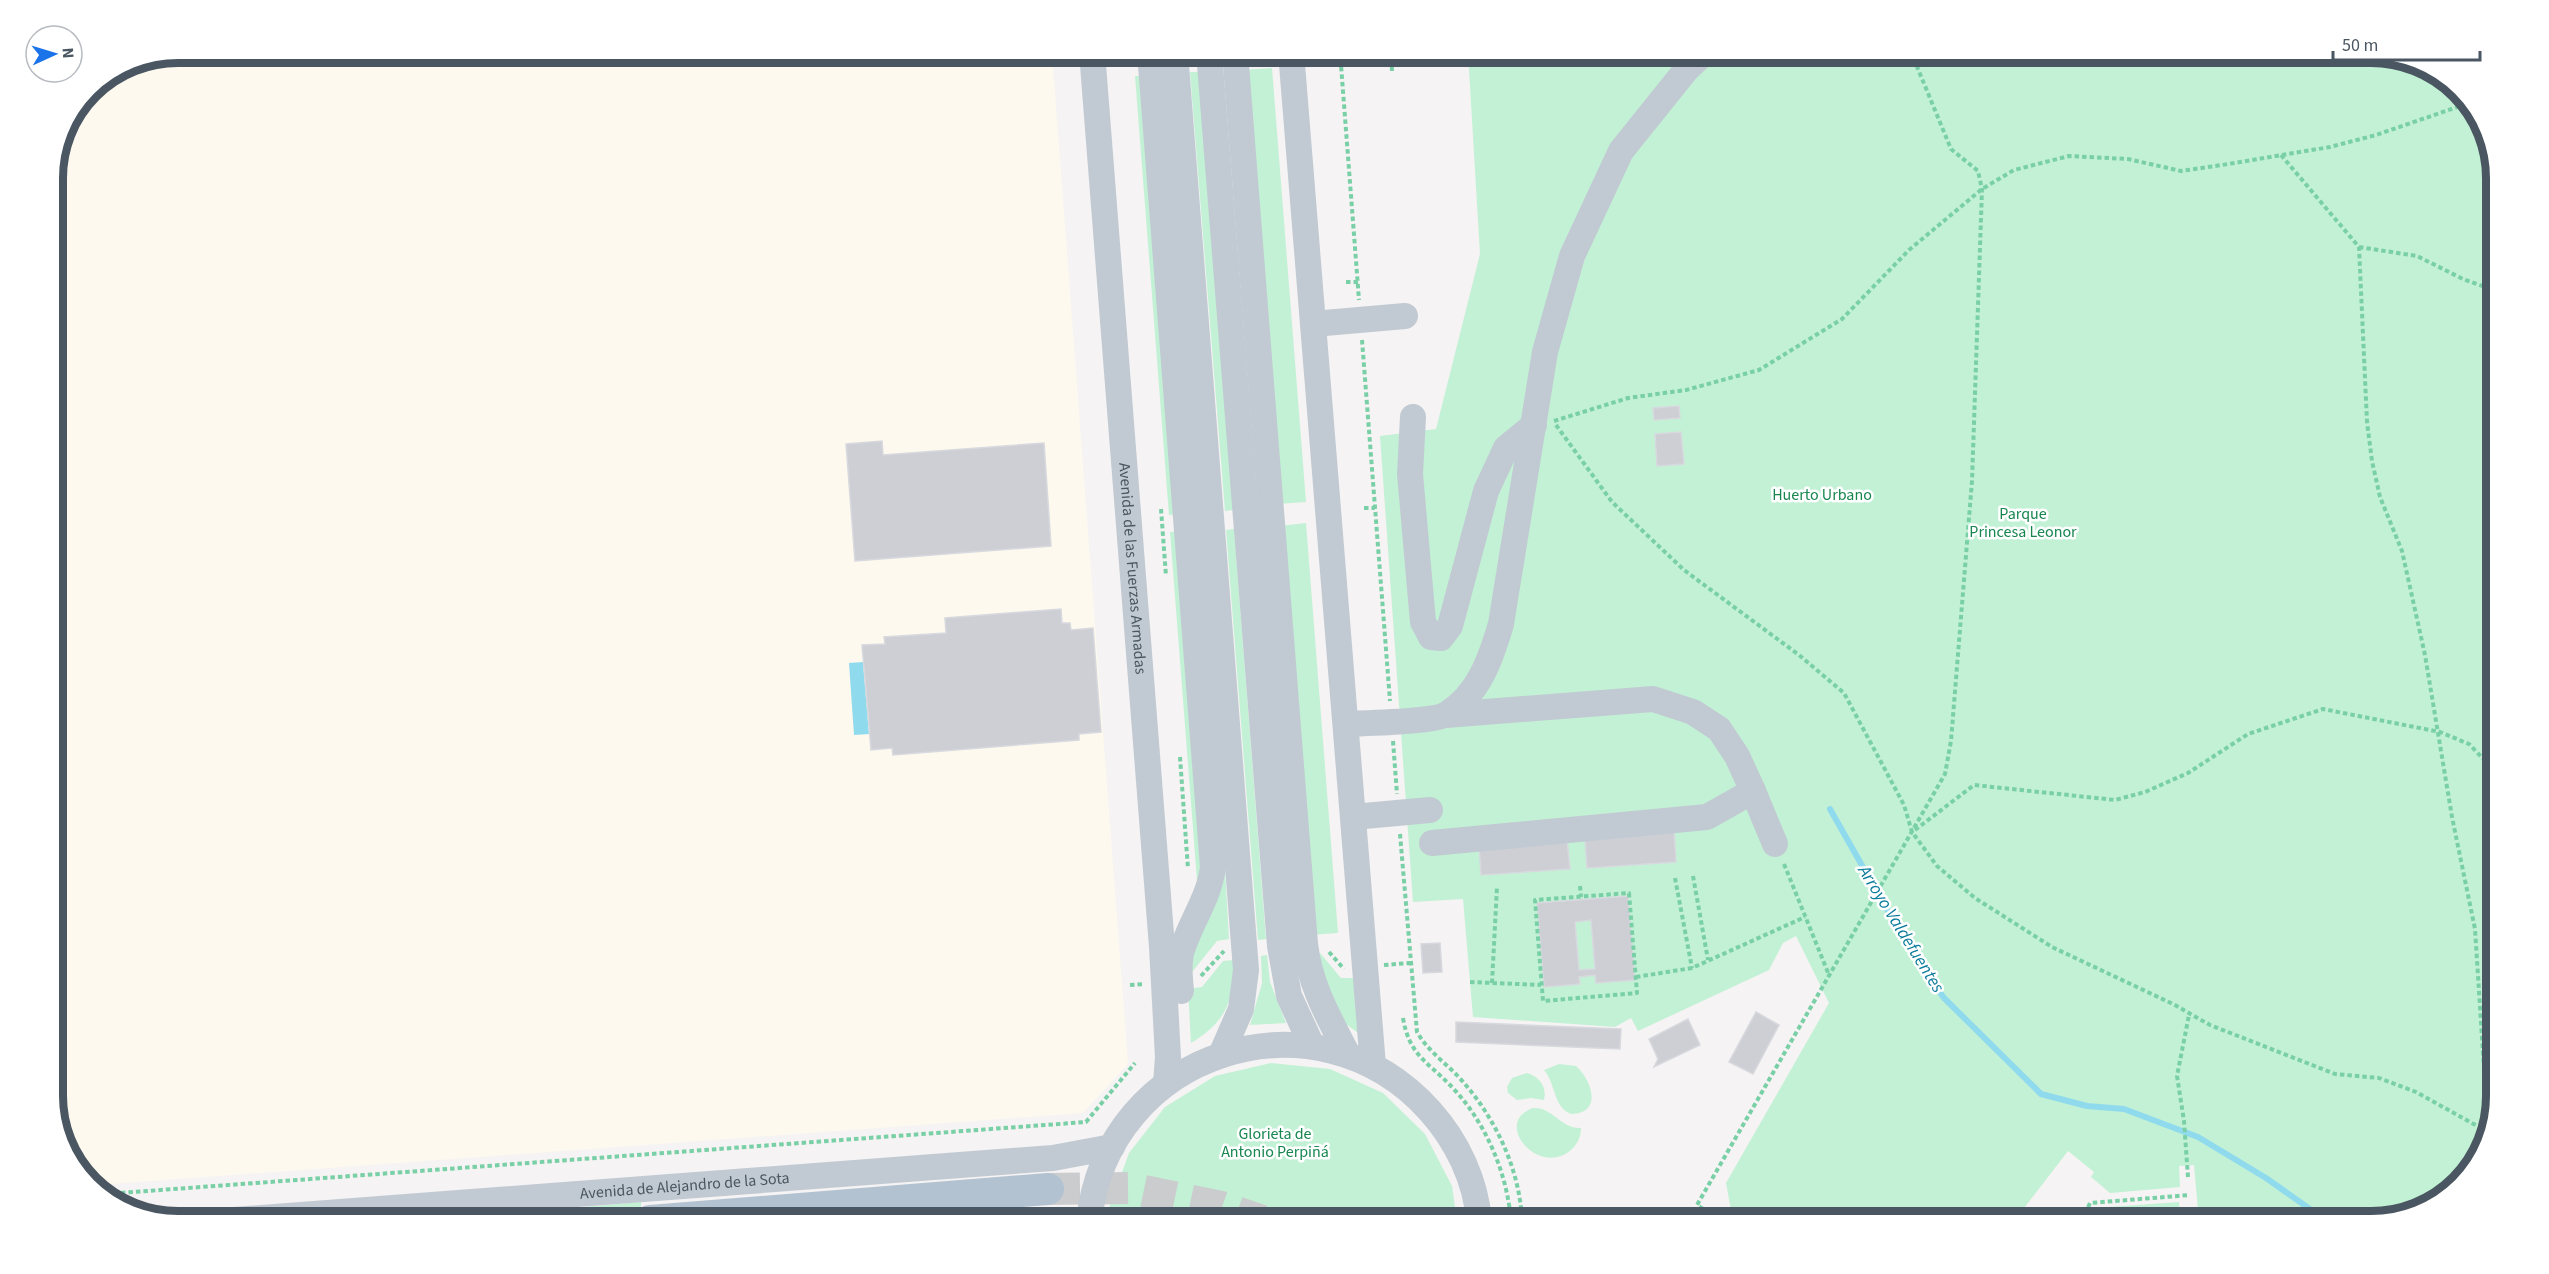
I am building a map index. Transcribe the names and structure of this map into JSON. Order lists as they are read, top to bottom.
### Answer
{
  "streets": {
    "main road": ["Avenida de Alejandro de la Sota"],
    "street": ["Avenida de las Fuerzas Armadas"]
  },
  "water": ["Arroyo Valdefuentes"],
  "parks": ["Huerto Urbano", "Parque Princesa Leonor", "Glorieta de Antonio Perpiñá"],
  "scale_bar": "50 m",
  "north": "right"
}
